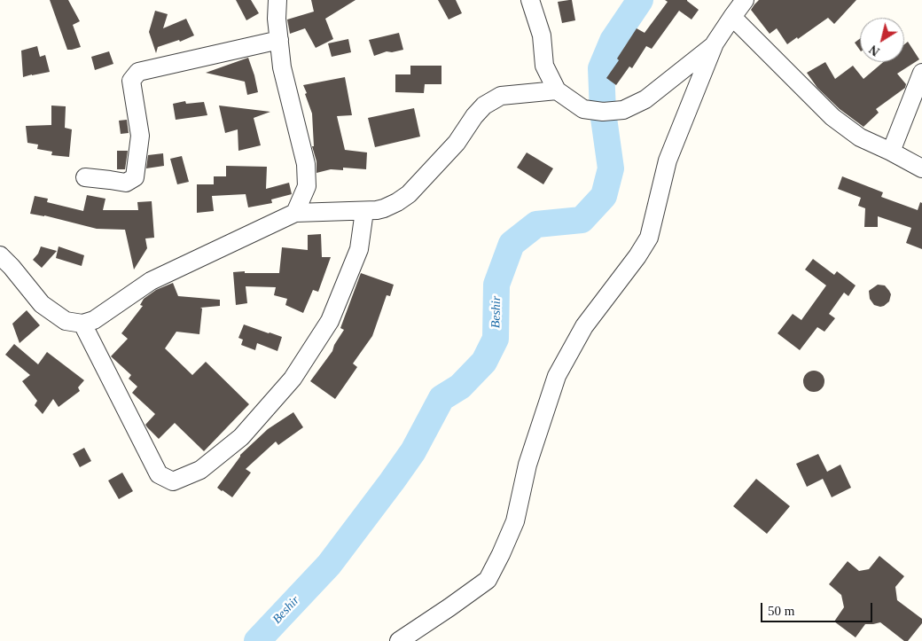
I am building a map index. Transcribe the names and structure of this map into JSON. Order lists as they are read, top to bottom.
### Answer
{
  "water": ["Beshir"],
  "scale_bar": "50 m",
  "north": "bottom left"
}
